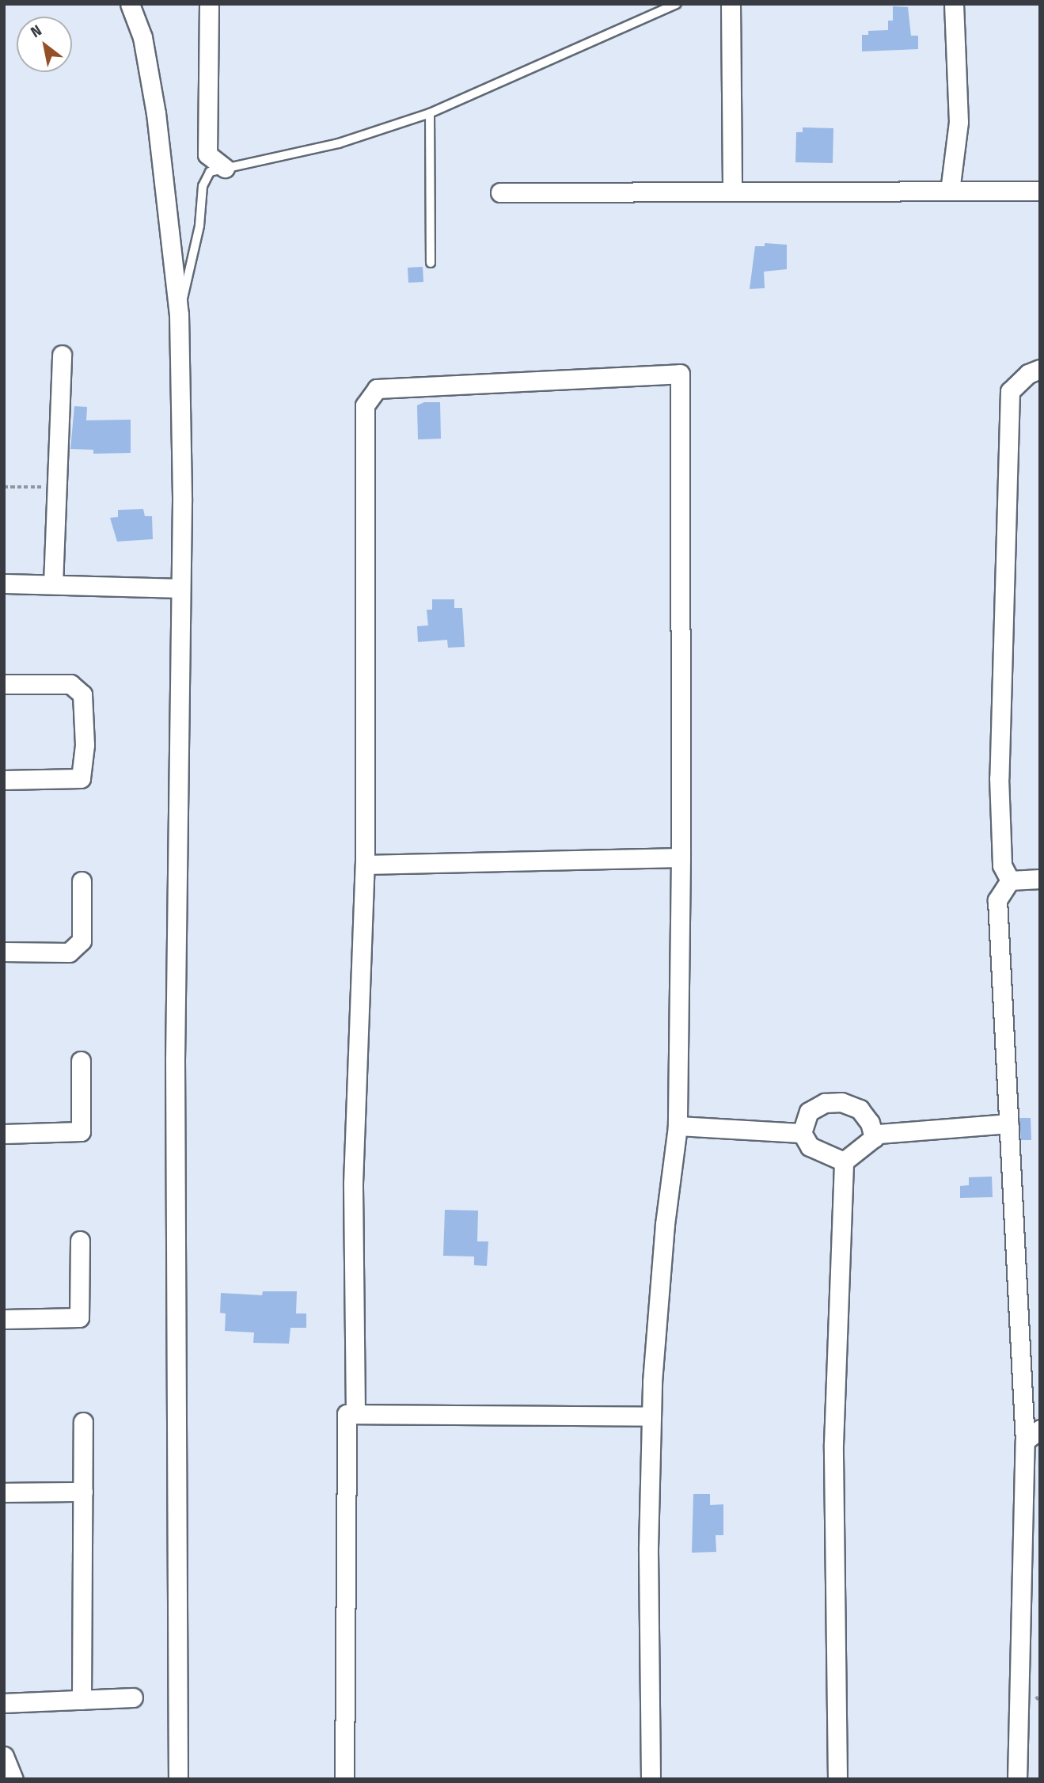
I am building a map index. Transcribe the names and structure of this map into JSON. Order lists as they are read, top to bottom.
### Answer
{
  "north": "top left"
}
